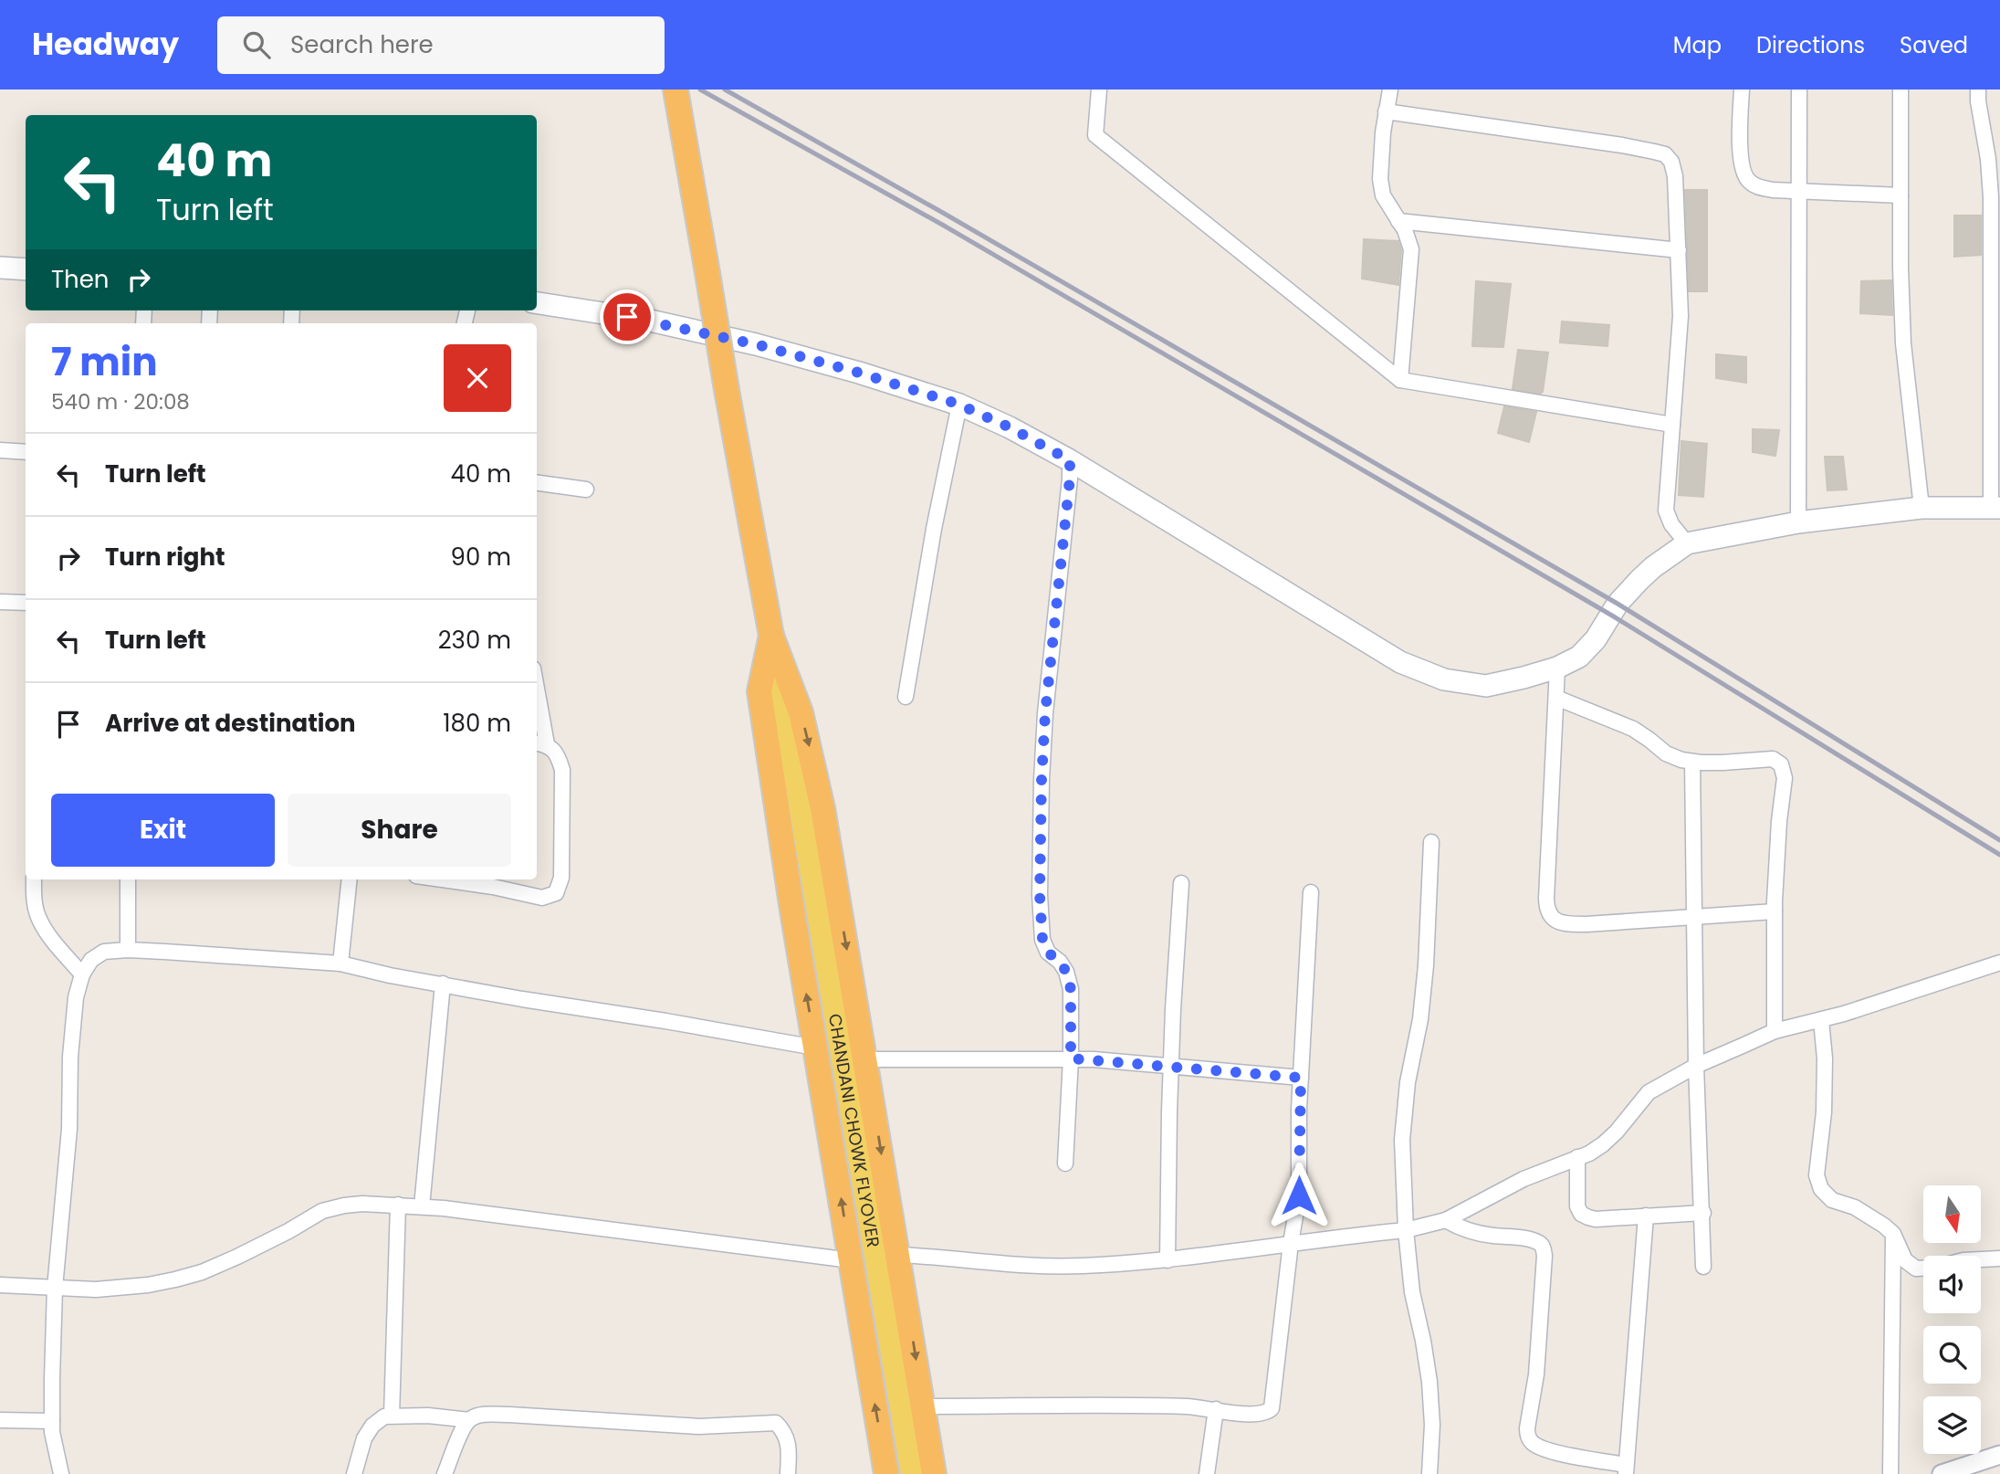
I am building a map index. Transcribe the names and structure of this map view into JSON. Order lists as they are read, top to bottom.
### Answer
{
  "streets": {
    "main road": ["CHANDANI CHOWK FLYOVER"]
  },
  "north": "bottom",
  "page": {
    "header": "Headway",
    "search": "Search here",
    "nav": ["Map", "Directions", "Saved"],
    "turn": ["40 m", "Turn left"],
    "then": "Then",
    "heading": ["7 min", "540 m · 20:08"],
    "list": [
      {
        "name": "Turn left",
        "value": "40 m"
      },
      {
        "name": "Turn right",
        "value": "90 m"
      },
      {
        "name": "Turn left",
        "value": "230 m"
      },
      {
        "name": "Arrive at destination",
        "value": "180 m"
      }
    ],
    "buttons": ["Exit", "Share"]
  }
}
